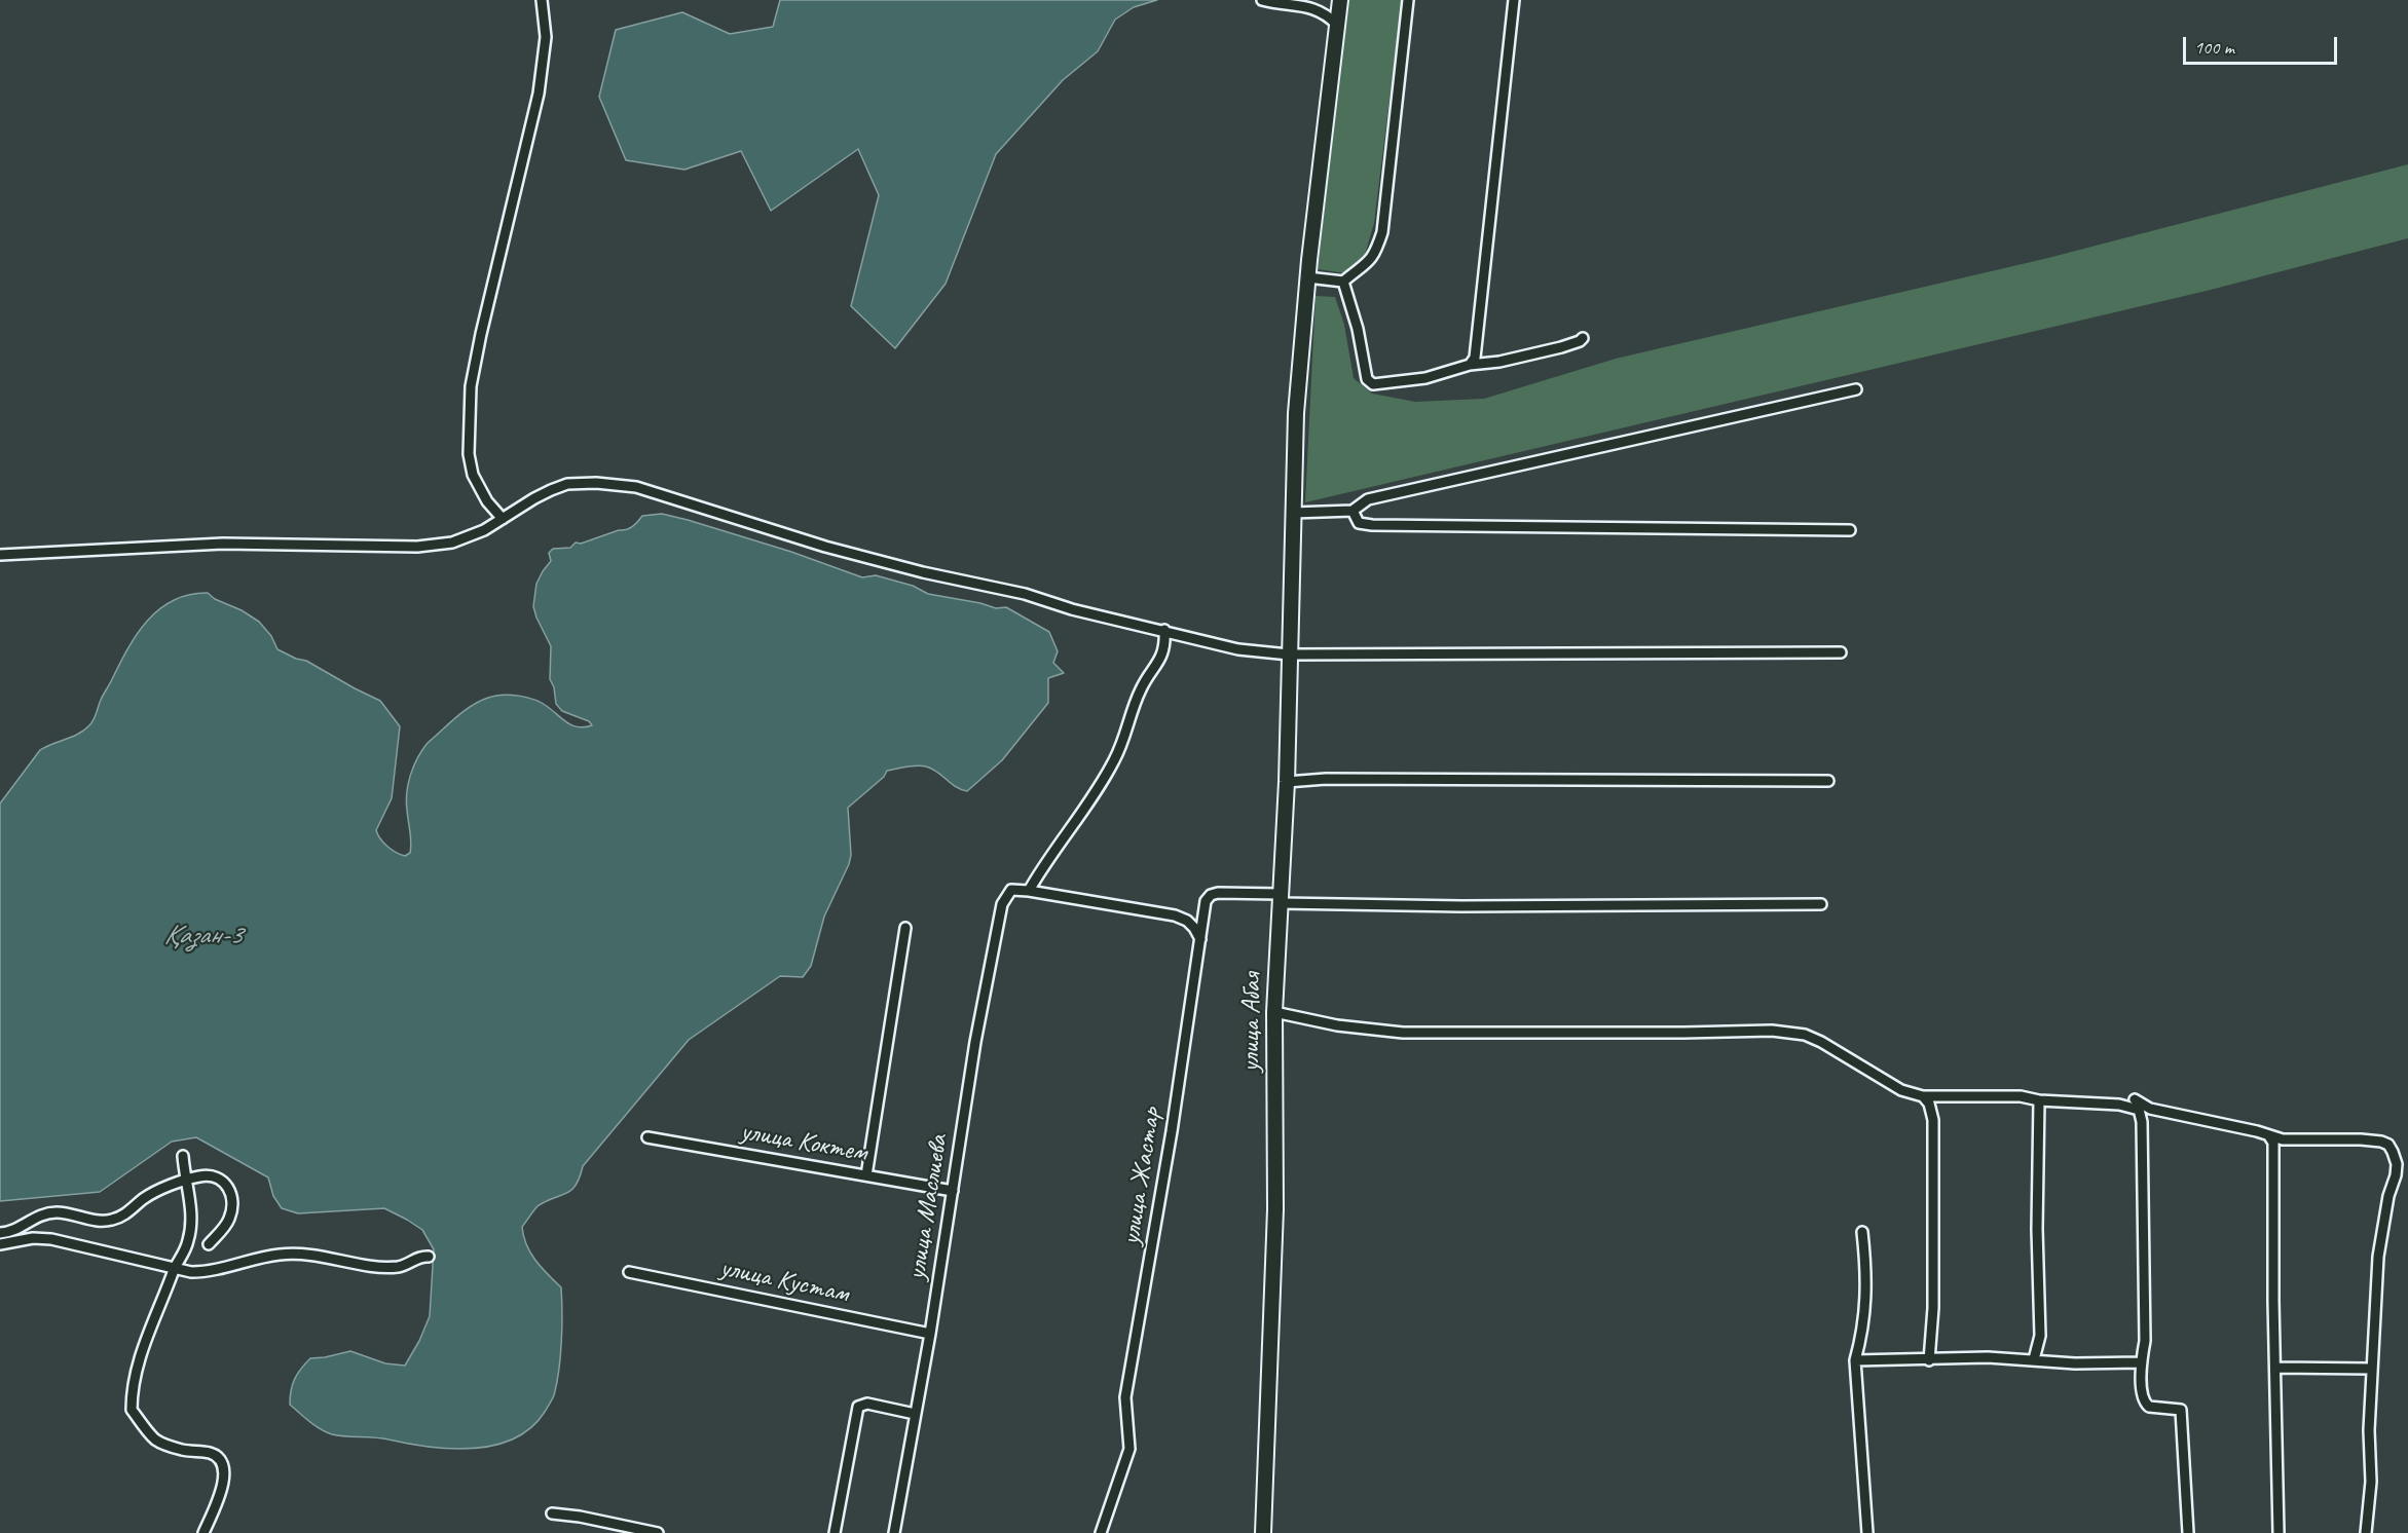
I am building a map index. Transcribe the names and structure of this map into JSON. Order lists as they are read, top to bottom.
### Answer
{
  "streets": {
    "main road": ["улица Абая"],
    "street": [
      "улица Коктем",
      "улица Жастар",
      "улица Маслиева",
      "улица Кустам"
    ]
  },
  "crossings": [
    ["улица Абая", "улица Жастар"],
    ["улица Коктем", "улица Маслиева"],
    ["улица Маслиева", "улица Кустам"]
  ],
  "water": ["Қазан-3"],
  "scale_bar": "100 m"
}
